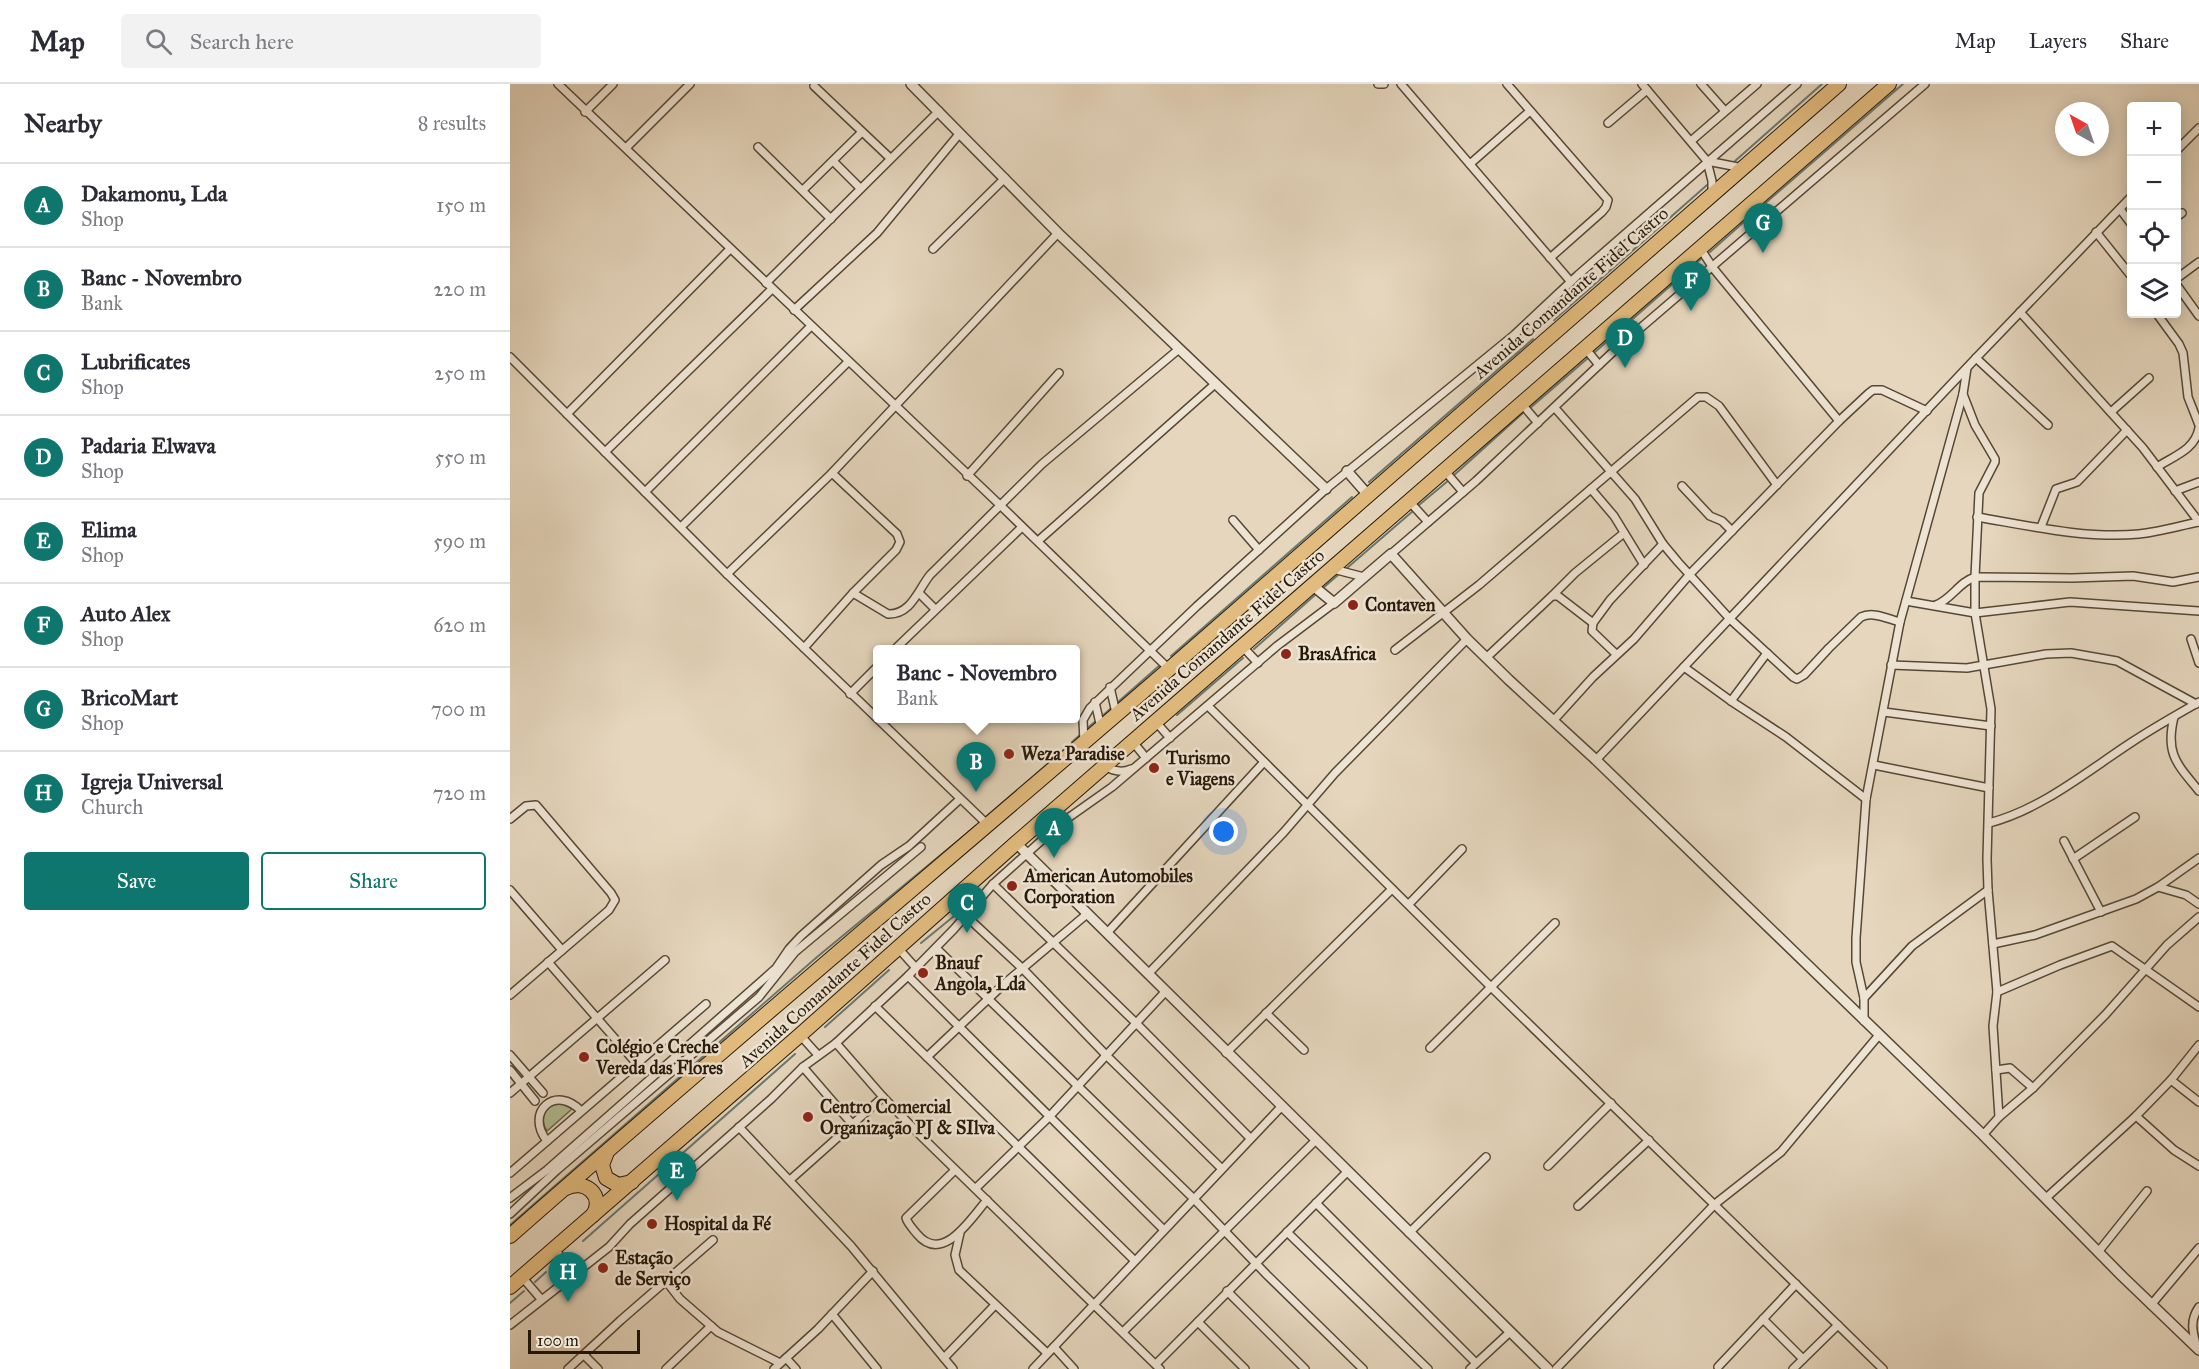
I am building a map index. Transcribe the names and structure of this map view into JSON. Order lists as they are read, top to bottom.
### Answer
{
  "streets": {
    "highway": ["Avenida Comandante Fidel Castro"]
  },
  "places": [
    "Contaven",
    "BrasAfrica",
    "Weza Paradise",
    "Turismo e Viagens",
    "American Automobiles Corporation",
    "Bnauf Angola, Lda",
    "Colégio e Creche Vereda das Flores",
    "Centro Comercial Organização PJ & SIlva",
    "Hospital da Fé",
    "Estação de Serviço"
  ],
  "scale_bar": "100 m",
  "north": "top left",
  "page": {
    "header": "Map",
    "search": "Search here",
    "nav": ["Map", "Layers", "Share"],
    "heading": ["Nearby", "8 results"],
    "map_buttons": ["+", "−"],
    "list": [
      {
        "mark": "A",
        "name": "Dakamonu, Lda",
        "note": "Shop",
        "value": "150 m"
      },
      {
        "mark": "B",
        "name": "Banc - Novembro",
        "note": "Bank",
        "value": "220 m"
      },
      {
        "mark": "C",
        "name": "Lubrificates",
        "note": "Shop",
        "value": "250 m"
      },
      {
        "mark": "D",
        "name": "Padaria Elwava",
        "note": "Shop",
        "value": "550 m"
      },
      {
        "mark": "E",
        "name": "Elima",
        "note": "Shop",
        "value": "590 m"
      },
      {
        "mark": "F",
        "name": "Auto Alex",
        "note": "Shop",
        "value": "620 m"
      },
      {
        "mark": "G",
        "name": "BricoMart",
        "note": "Shop",
        "value": "700 m"
      },
      {
        "mark": "H",
        "name": "Igreja Universal",
        "note": "Church",
        "value": "720 m"
      }
    ],
    "pins": [
      "G",
      "F",
      "D",
      "B",
      "A",
      "C",
      "E",
      "H"
    ],
    "popup": ["Banc - Novembro", "Bank"],
    "buttons": ["Save", "Share"],
    "scale": "100 m"
  }
}
